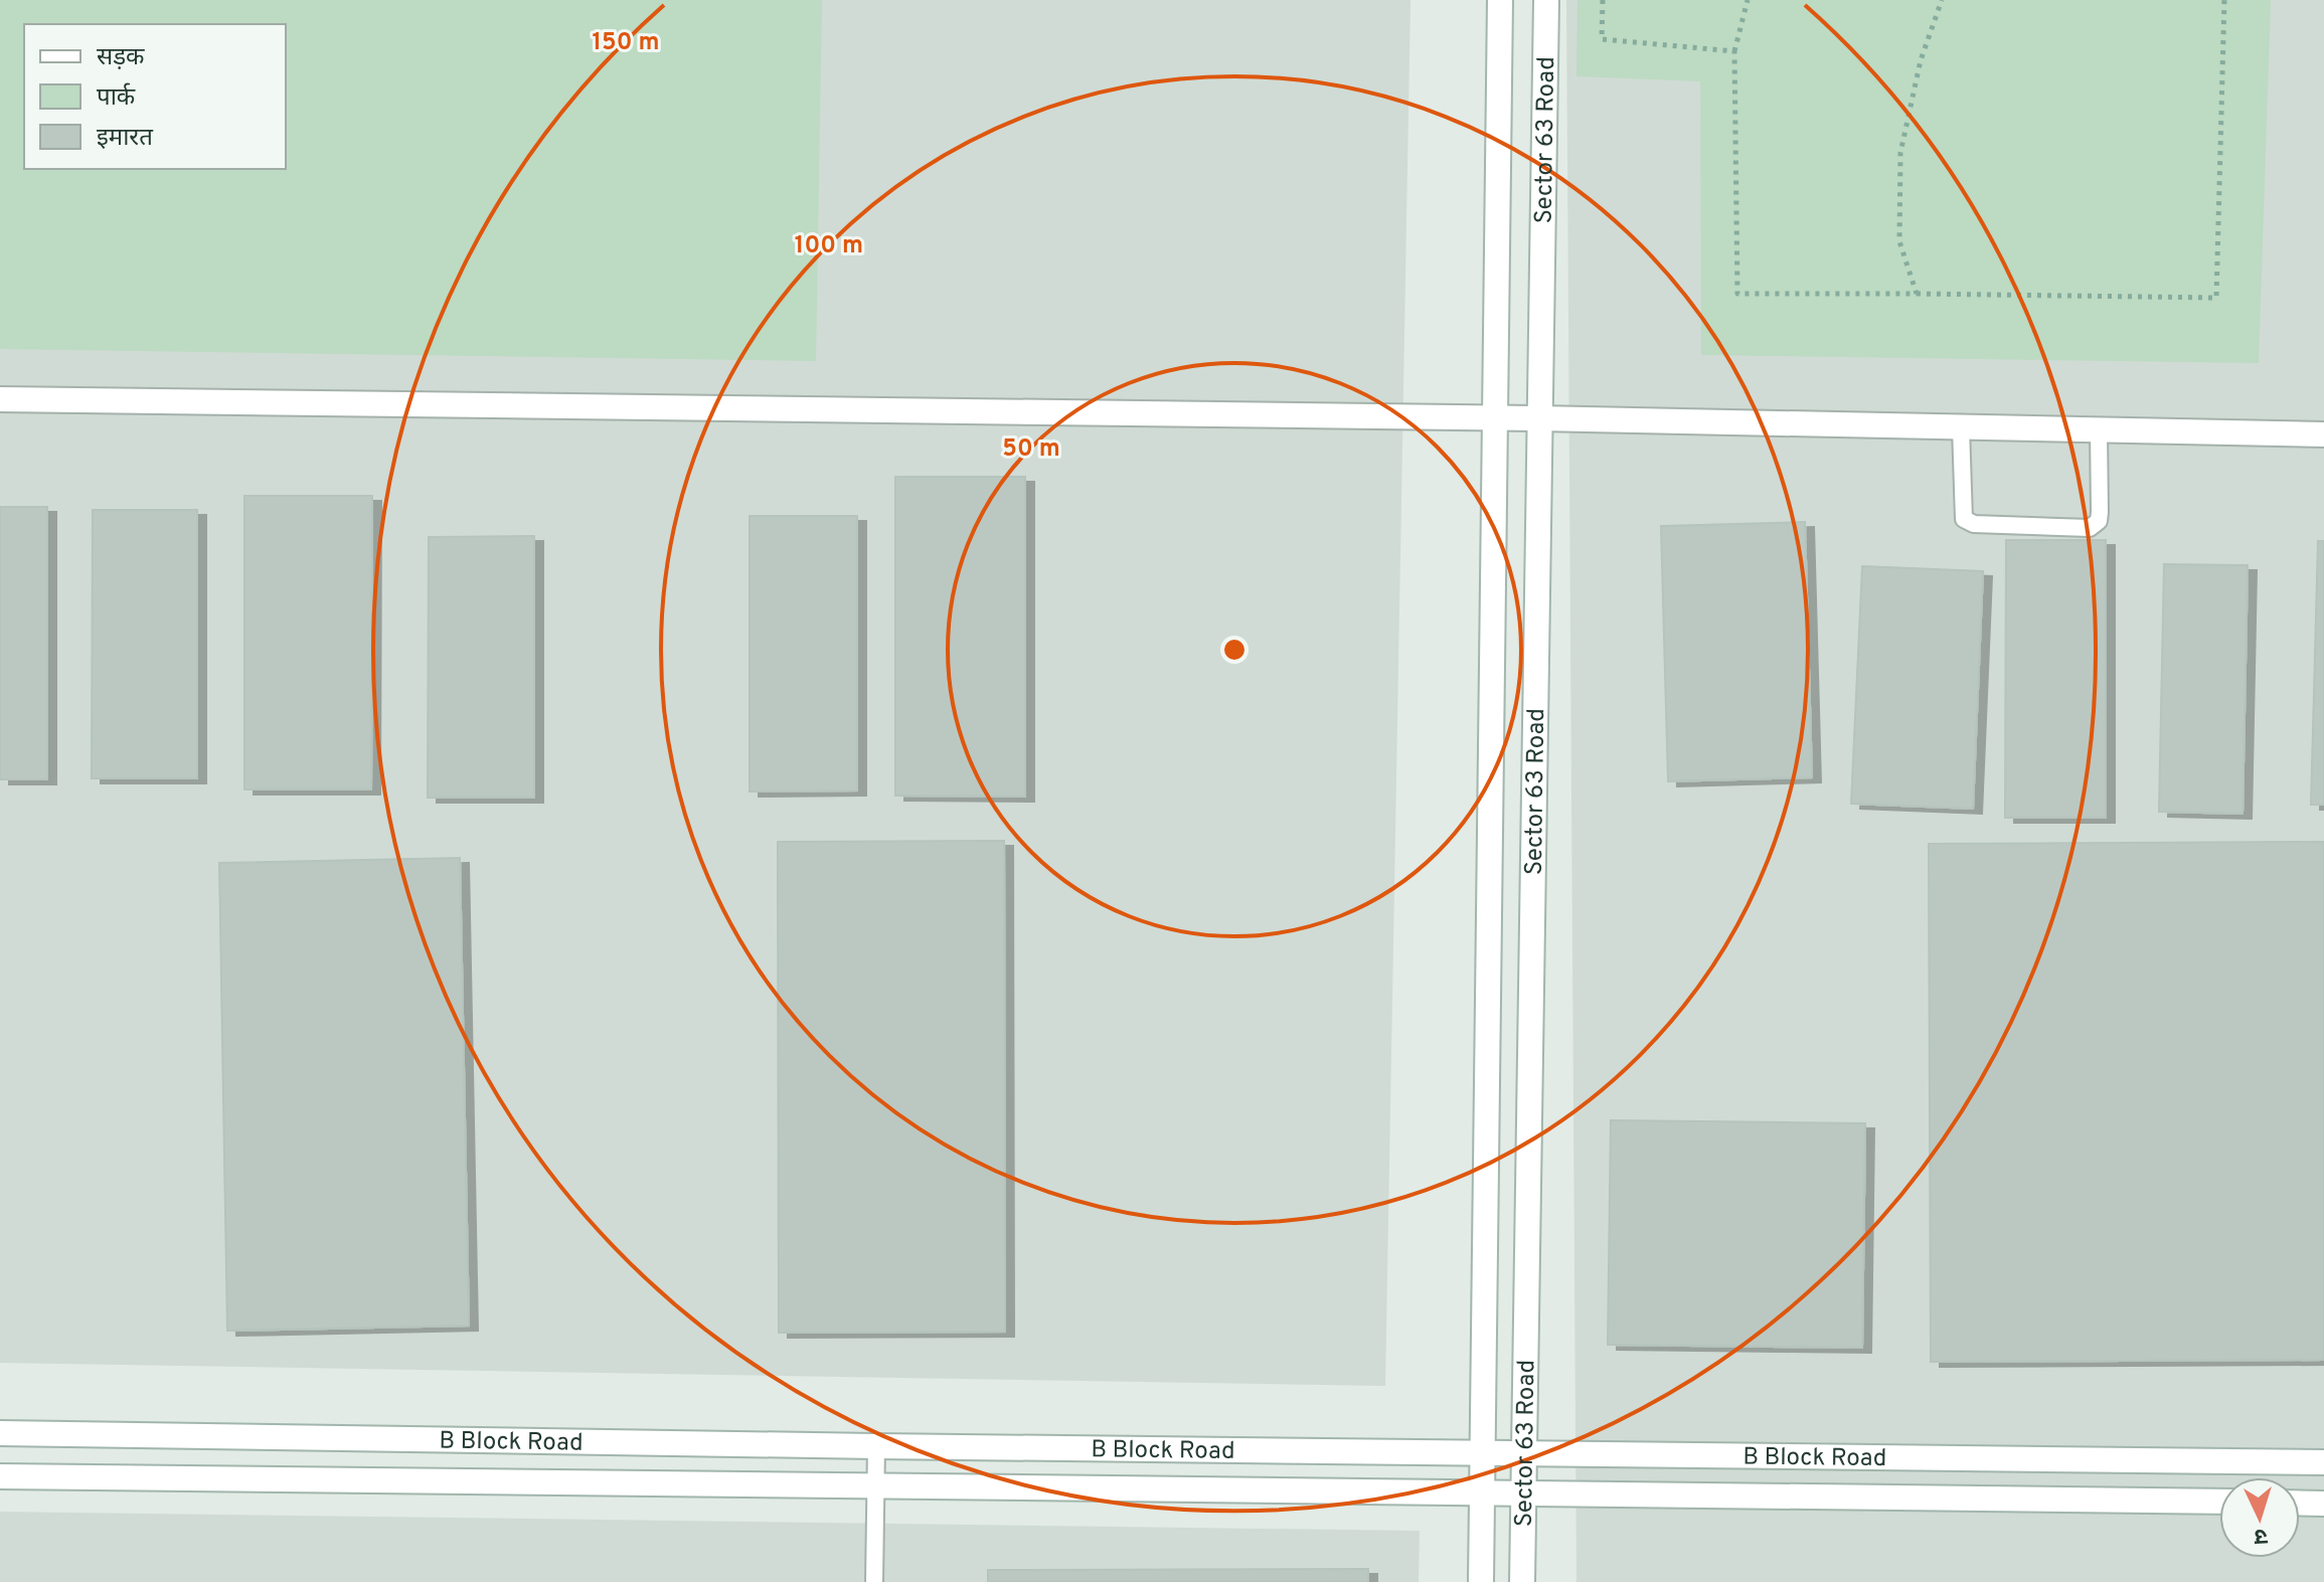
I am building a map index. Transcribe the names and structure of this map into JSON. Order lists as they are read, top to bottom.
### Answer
{
  "streets": {
    "street": ["Sector 63 Road", "B Block Road"]
  },
  "crossings": [
    ["Sector 63 Road", "B Block Road"]
  ],
  "legend": ["सड़क", "पार्क", "इमारत"],
  "north": "bottom",
  "rings": ["150 m", "100 m", "50 m"]
}
